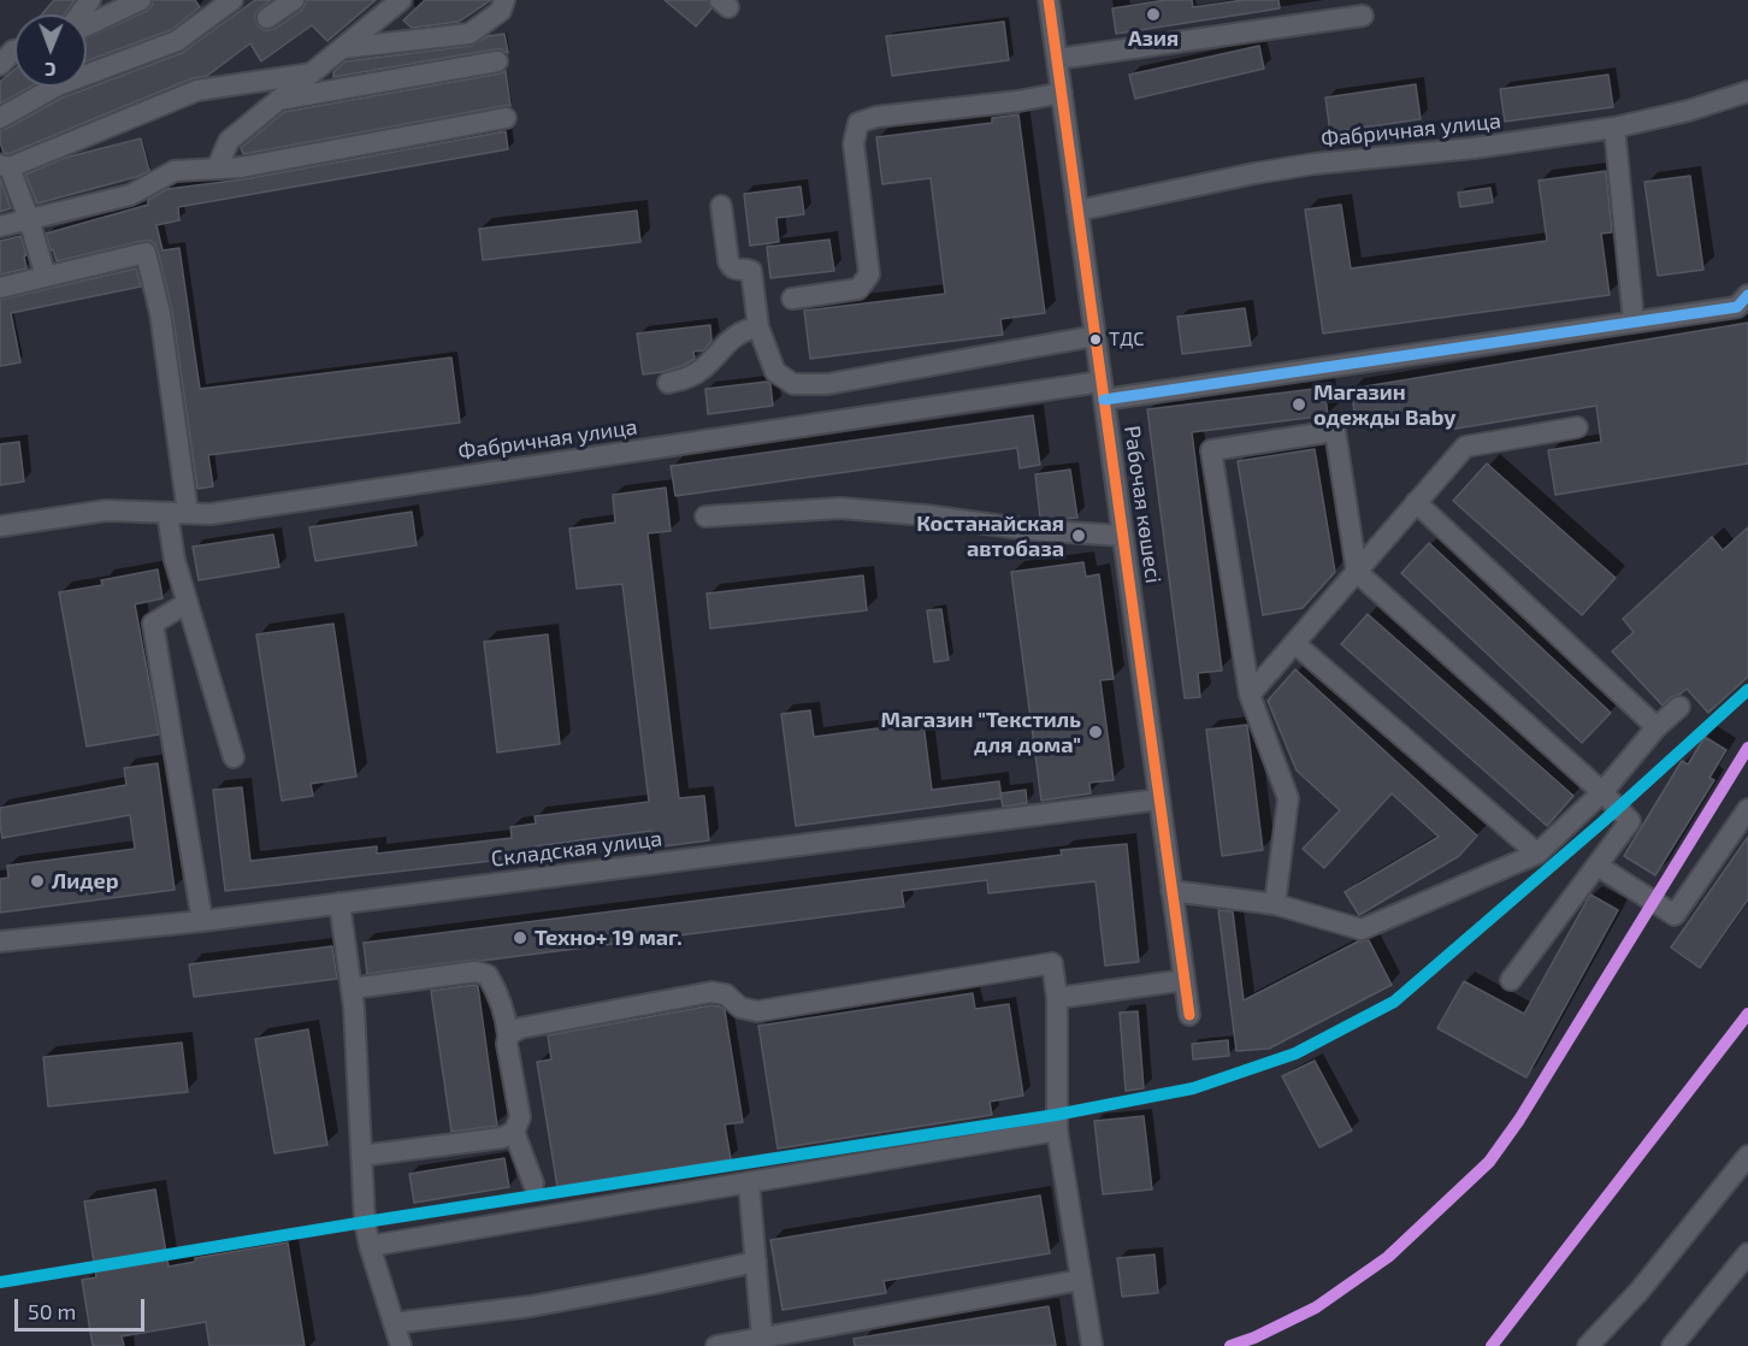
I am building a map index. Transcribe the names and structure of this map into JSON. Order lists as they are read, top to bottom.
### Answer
{
  "streets": {
    "street": ["Фабричная улица", "Рабочая көшесі", "Складская улица"]
  },
  "crossings": [
    ["Фабричная улица", "Рабочая көшесі"],
    ["Рабочая көшесі", "Складская улица"]
  ],
  "places": [
    "Азия",
    "ТДС",
    "Магазин одежды Baby",
    "Костанайская автобаза",
    "Магазин \"Текстиль для дома\"",
    "Лидер",
    "Техно+ 19 маг."
  ],
  "scale_bar": "50 m",
  "north": "bottom"
}
